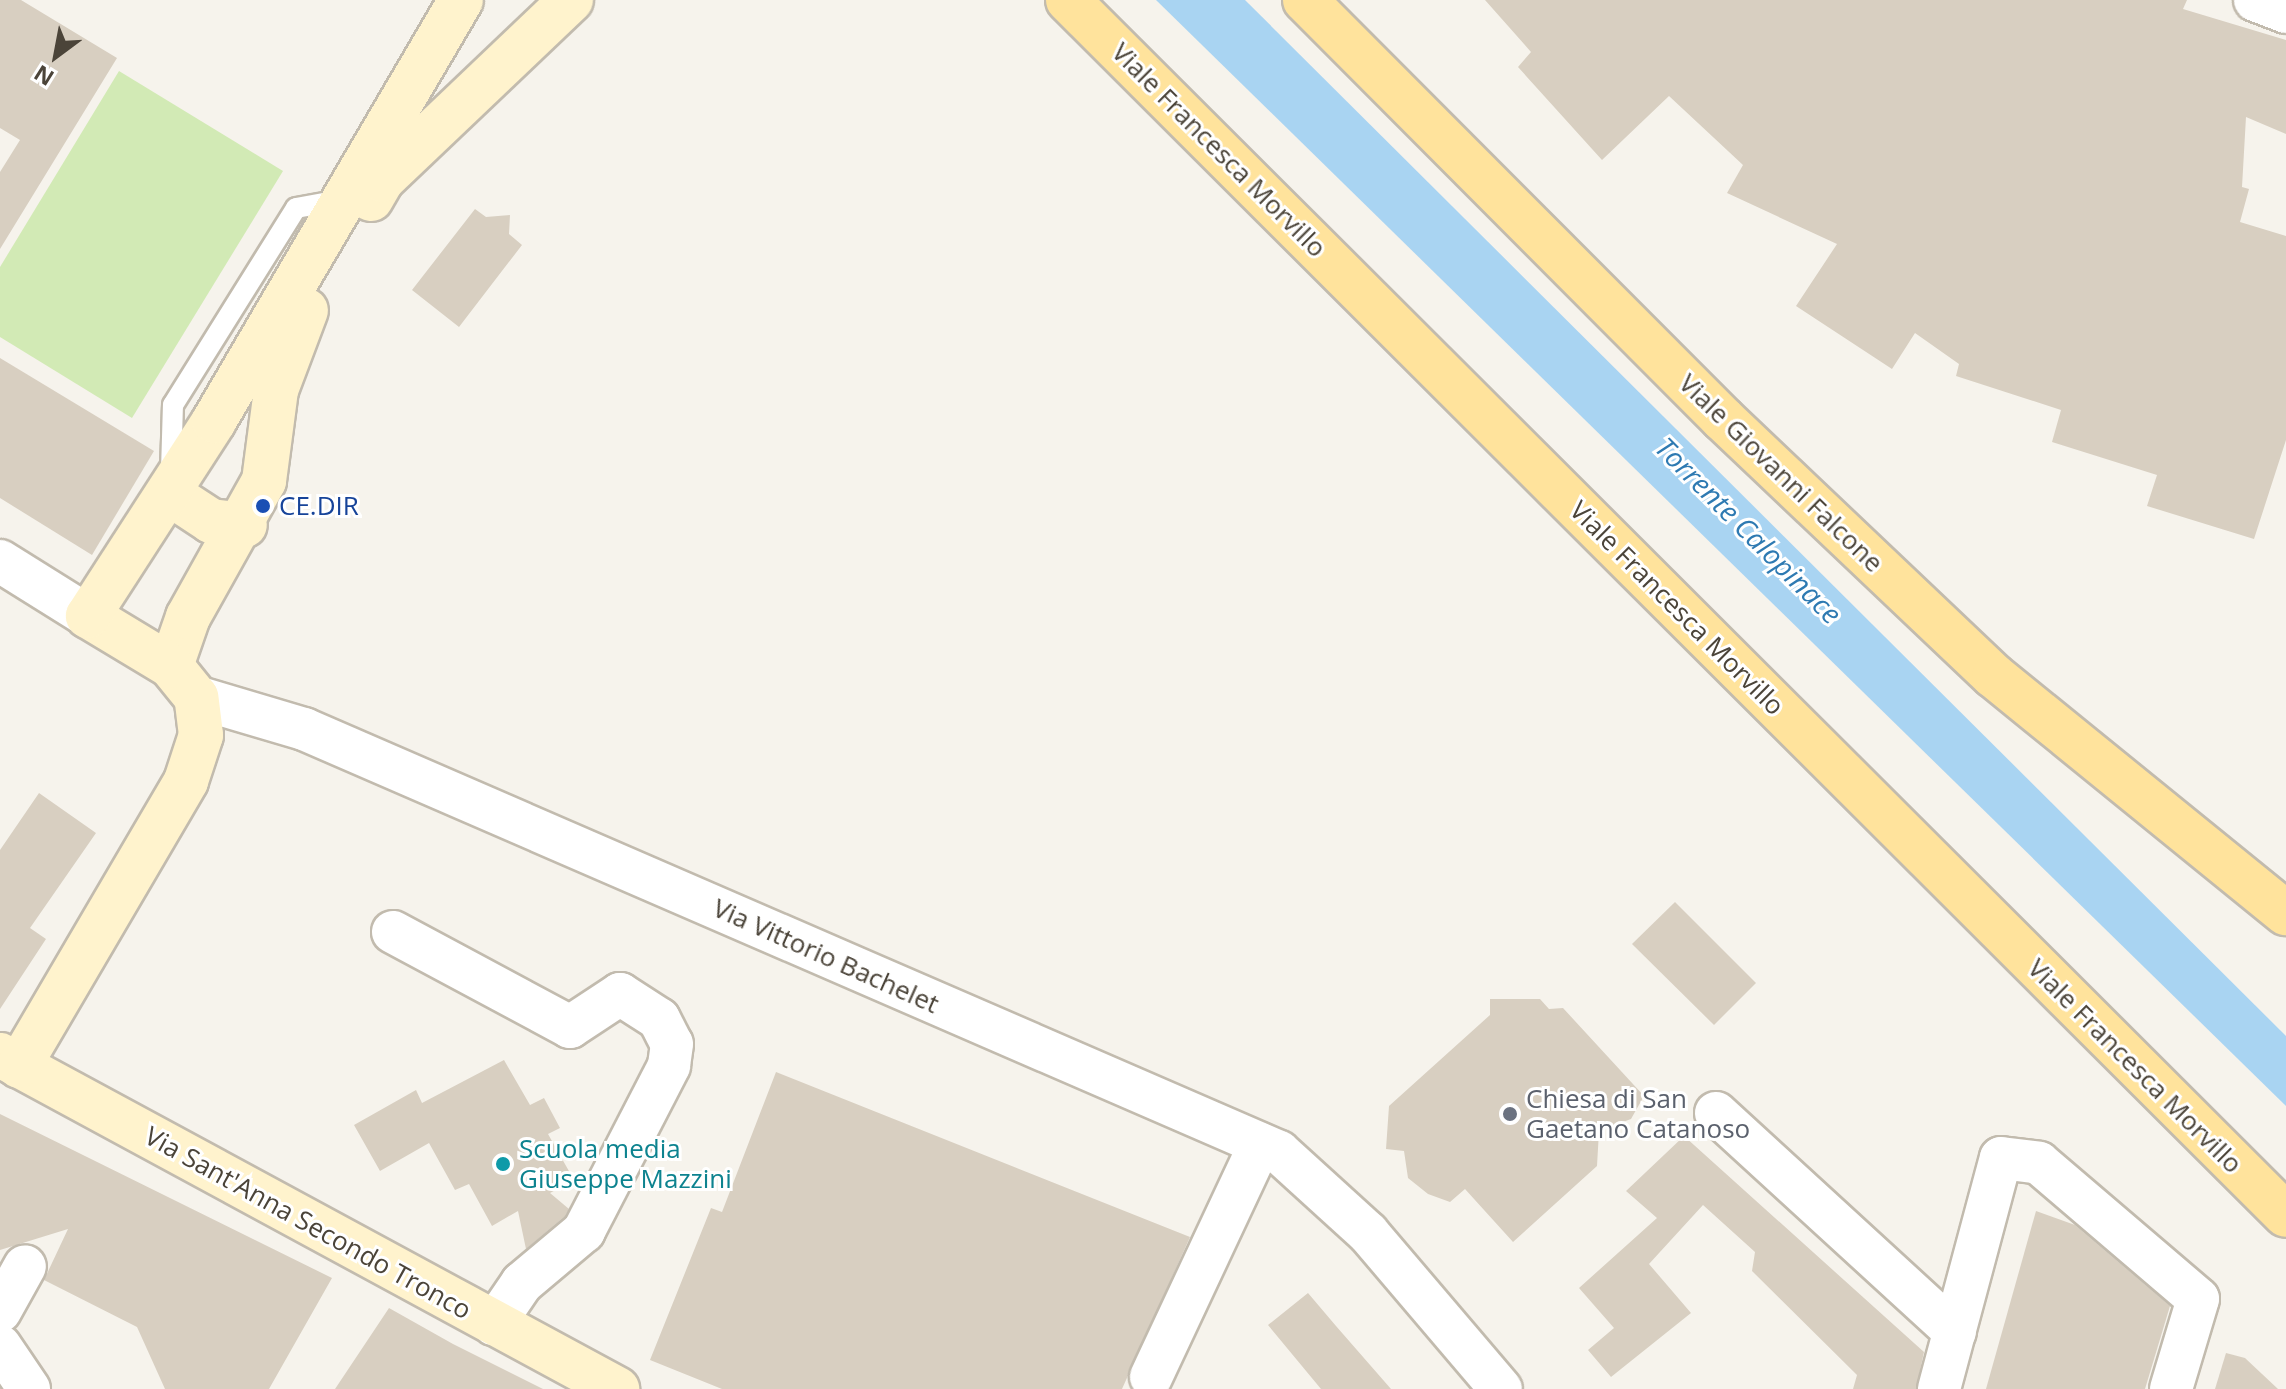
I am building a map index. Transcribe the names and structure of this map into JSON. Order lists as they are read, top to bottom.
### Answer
{
  "streets": {
    "main road": ["Viale Francesca Morvillo", "Viale Giovanni Falcone"],
    "street": ["Via Vittorio Bachelet", "Via Sant'Anna Secondo Tronco"]
  },
  "water": ["Torrente Calopinace"],
  "places": ["CE.DIR", "Chiesa di San Gaetano Catanoso", "Scuola media Giuseppe Mazzini"],
  "north": "bottom left"
}
